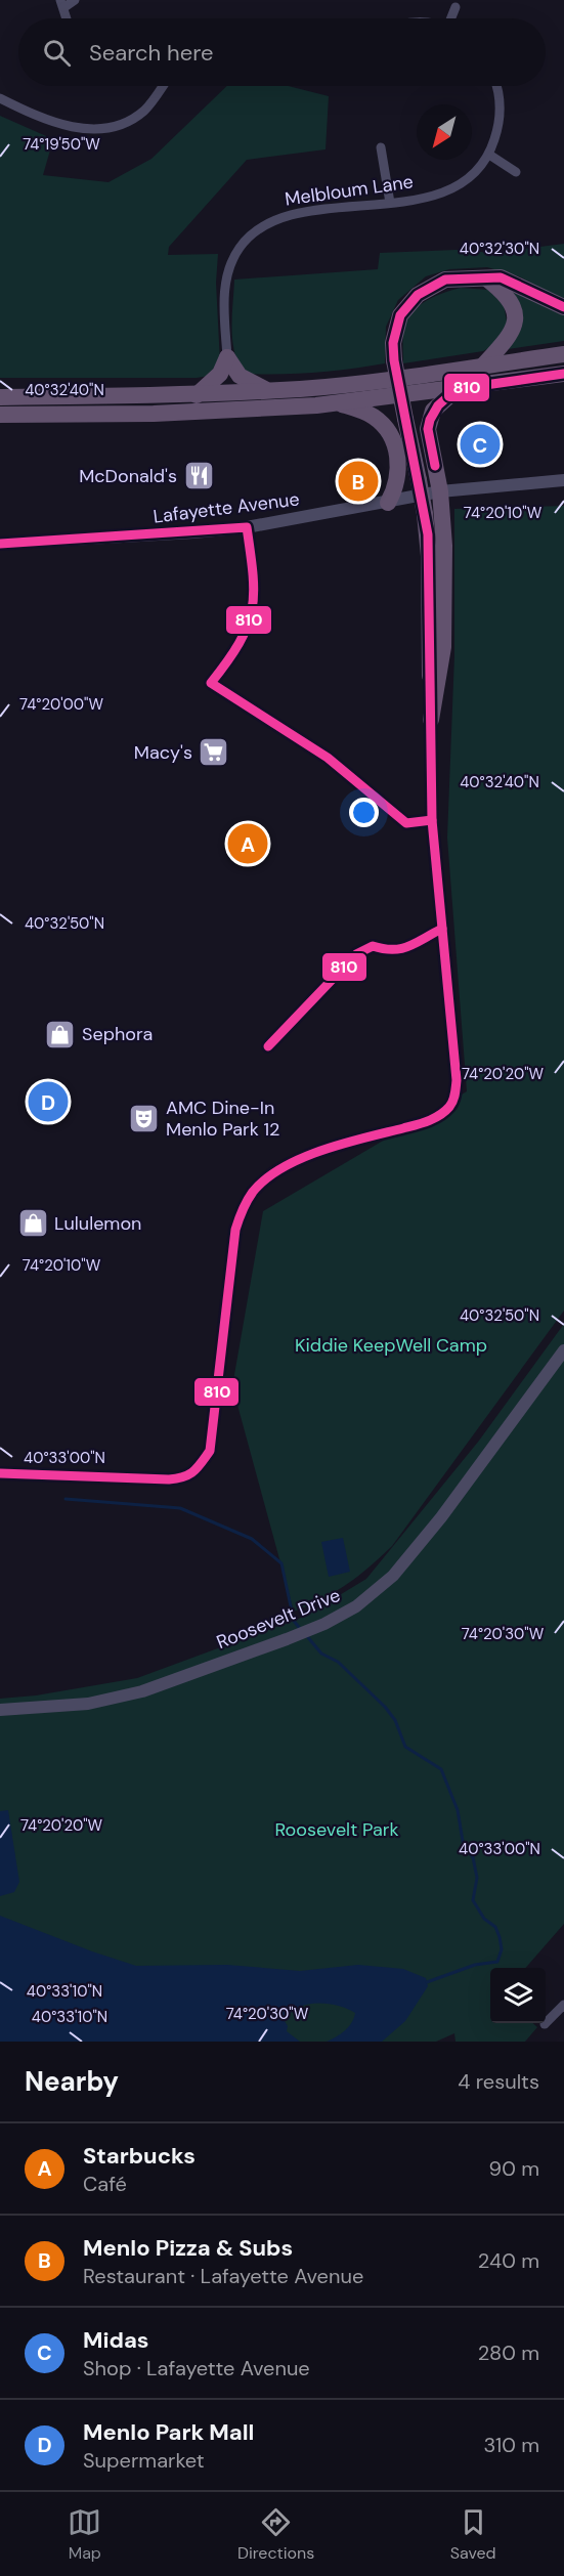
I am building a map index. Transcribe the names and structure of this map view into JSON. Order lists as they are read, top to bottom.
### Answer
{
  "streets": {
    "street": ["Melbloum Lane", "Lafayette Avenue", "Roosevelt Drive"]
  },
  "parks": ["Kiddie KeepWell Camp", "Roosevelt Park"],
  "places": {
    "restaurant": ["McDonald's"],
    "supermarket": ["Macy's"],
    "shop": ["Sephora", "Lululemon"],
    "theatre": ["AMC Dine-In Menlo Park 12"]
  },
  "lines": ["transit line 810"],
  "north": "bottom left",
  "page": {
    "search": "Search here",
    "pins": [
      "C",
      "B",
      "A",
      "D"
    ],
    "heading": ["Nearby", "4 results"],
    "list": [
      {
        "mark": "A",
        "name": "Starbucks",
        "note": "Café",
        "value": "90 m"
      },
      {
        "mark": "B",
        "name": "Menlo Pizza & Subs",
        "note": "Restaurant · Lafayette Avenue",
        "value": "240 m"
      },
      {
        "mark": "C",
        "name": "Midas",
        "note": "Shop · Lafayette Avenue",
        "value": "280 m"
      },
      {
        "mark": "D",
        "name": "Menlo Park Mall",
        "note": "Supermarket",
        "value": "310 m"
      }
    ],
    "nav": ["Map", "Directions", "Saved"]
  },
  "coordinates": [
    "74°19'50\"W",
    "40°32'30\"N",
    "40°32'40\"N",
    "74°20'10\"W",
    "74°20'00\"W",
    "40°32'50\"N",
    "74°20'20\"W",
    "40°33'00\"N",
    "74°20'30\"W",
    "40°33'10\"N"
  ]
}
